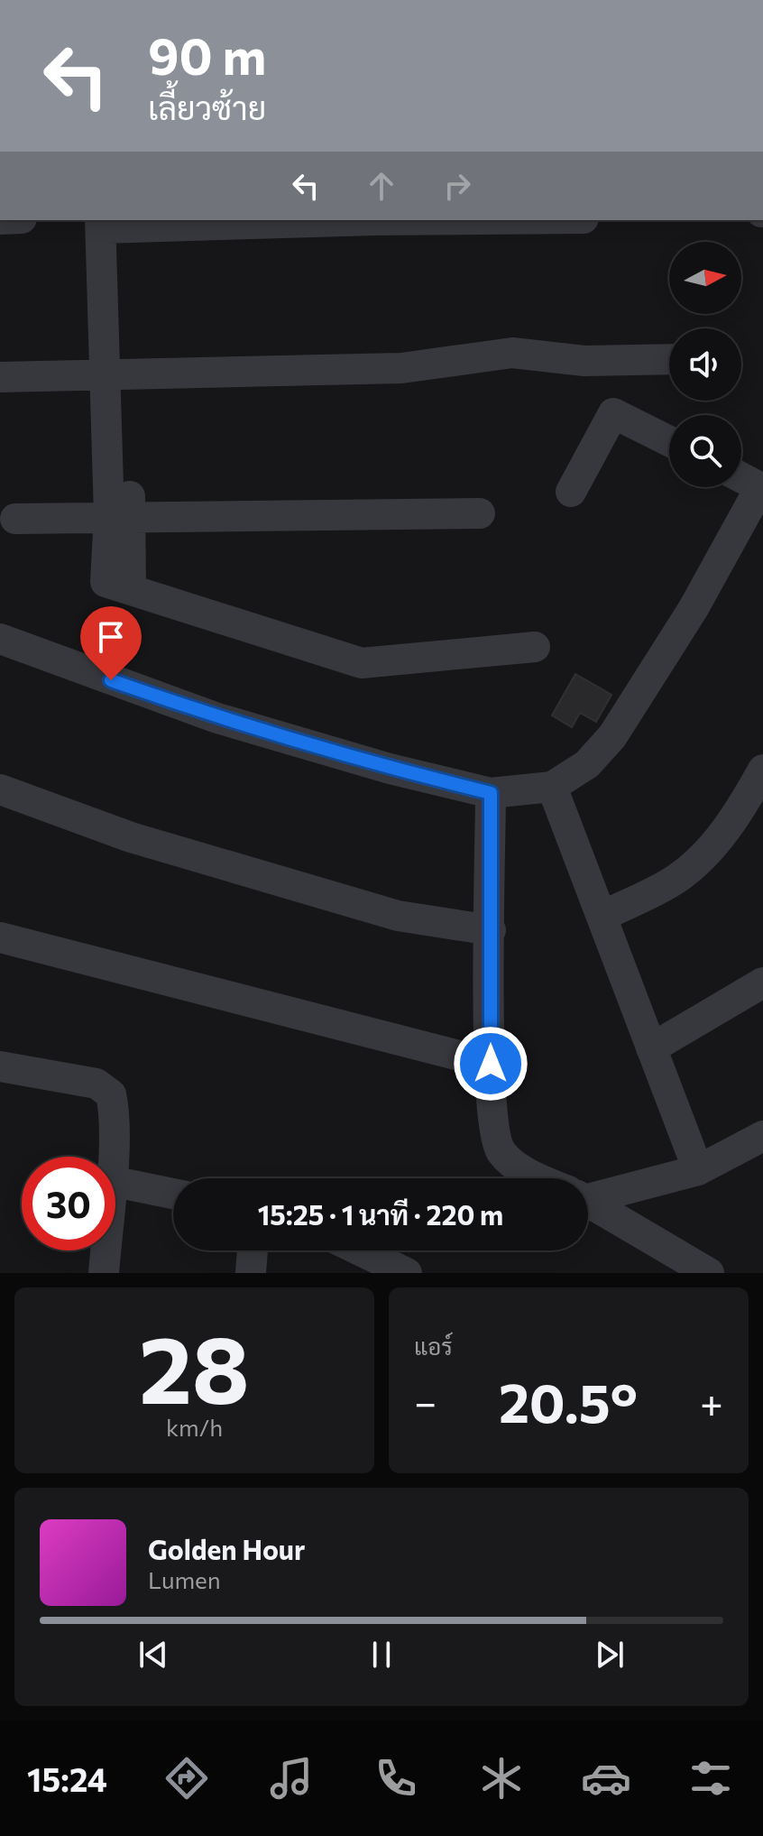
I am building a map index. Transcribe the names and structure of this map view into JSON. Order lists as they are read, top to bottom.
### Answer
{
  "north": "right",
  "page": {
    "turn": ["90 m", "เลี้ยวซ้าย"],
    "limit": "30",
    "trip": "15:25 · 1 นาที · 220 m",
    "tile": [
      ["28", "km/h"],
      "แอร์"
    ],
    "heat": ["−", "20.5°", "+"],
    "song": ["Golden Hour", "Lumen"],
    "tabs": "15:24"
  }
}
